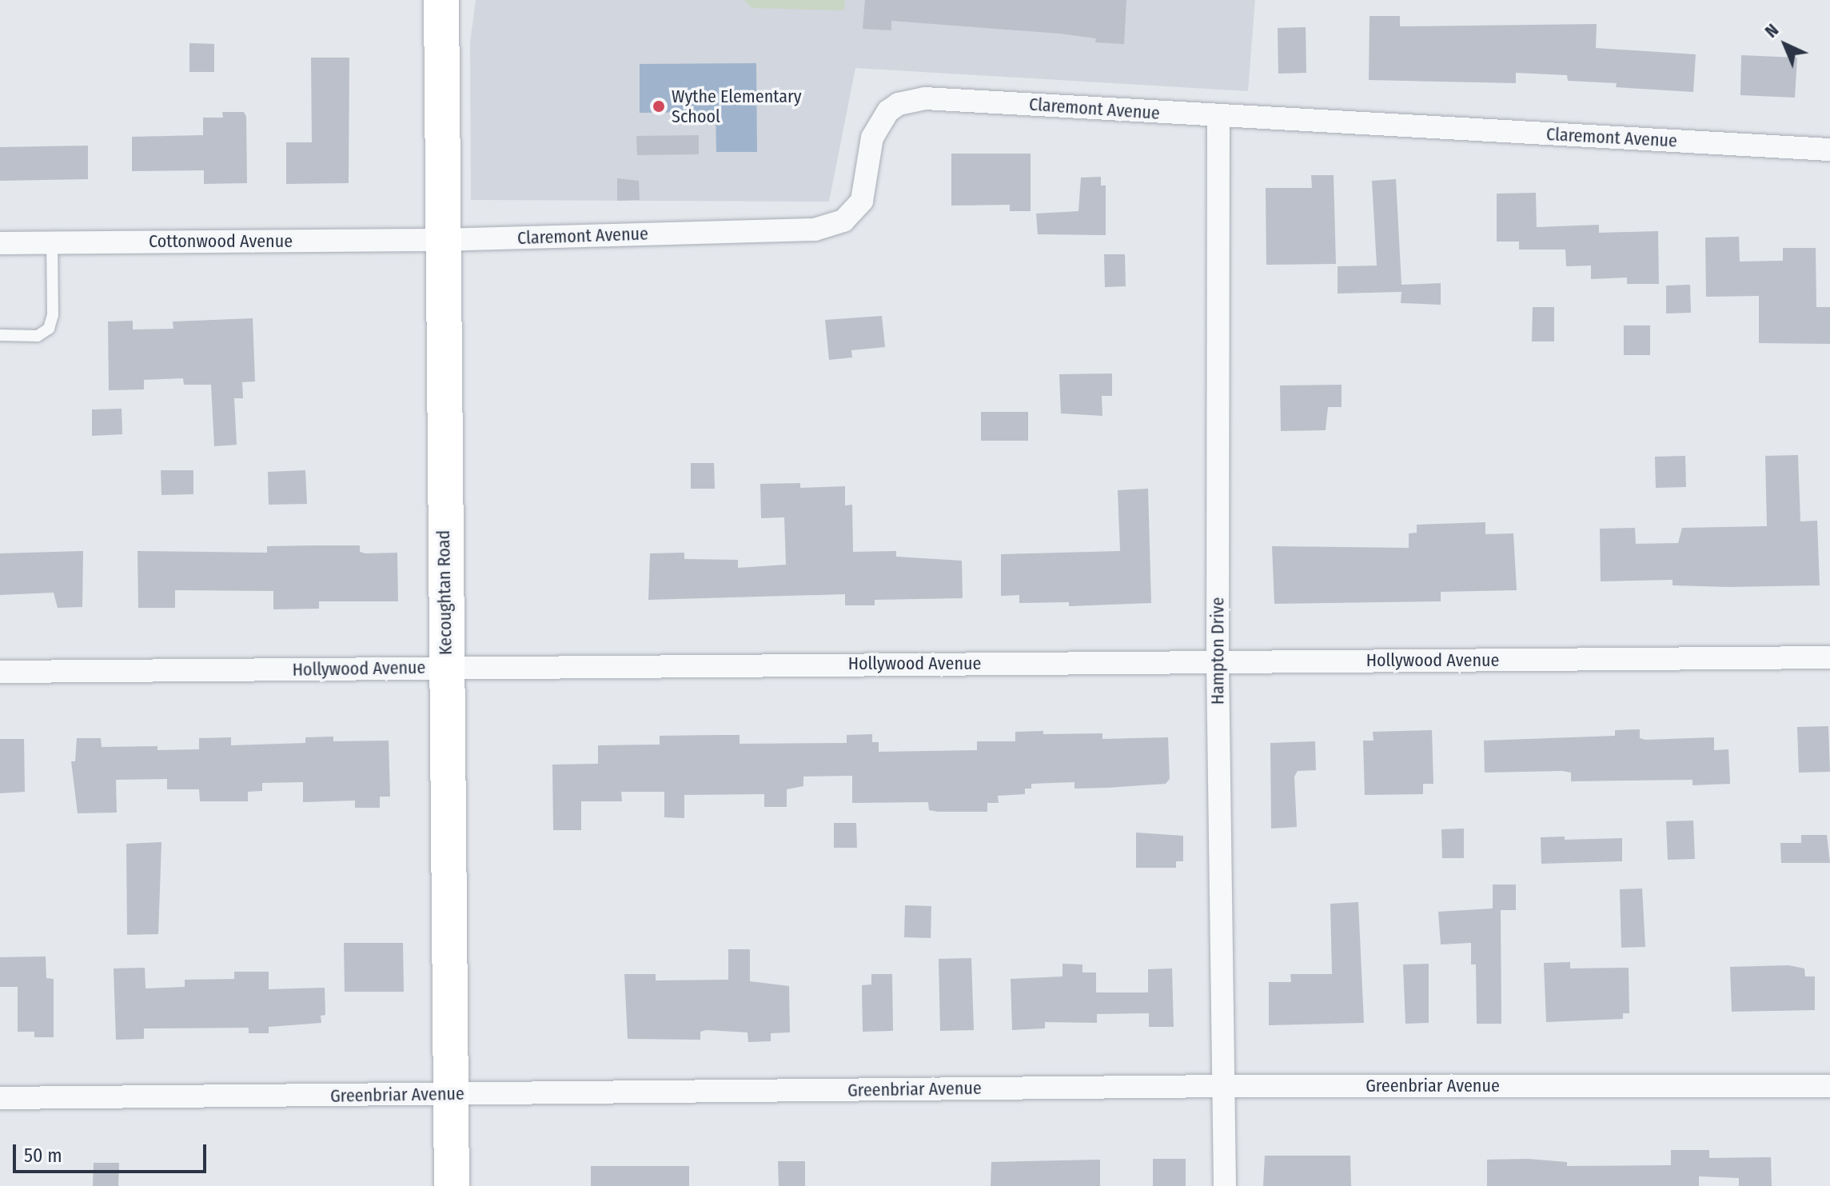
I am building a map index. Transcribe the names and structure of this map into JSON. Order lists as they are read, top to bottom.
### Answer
{
  "streets": {
    "main road": ["Kecoughtan Road"],
    "street": [
      "Claremont Avenue",
      "Cottonwood Avenue",
      "Hampton Drive",
      "Hollywood Avenue",
      "Greenbriar Avenue"
    ]
  },
  "crossings": [
    ["Claremont Avenue", "Cottonwood Avenue"],
    ["Claremont Avenue", "Kecoughtan Road"],
    ["Claremont Avenue", "Hampton Drive"],
    ["Cottonwood Avenue", "Kecoughtan Road"],
    ["Kecoughtan Road", "Hollywood Avenue"],
    ["Kecoughtan Road", "Greenbriar Avenue"],
    ["Hampton Drive", "Hollywood Avenue"],
    ["Hampton Drive", "Greenbriar Avenue"]
  ],
  "places": ["Wythe Elementary School"],
  "scale_bar": "50 m",
  "north": "top left"
}
